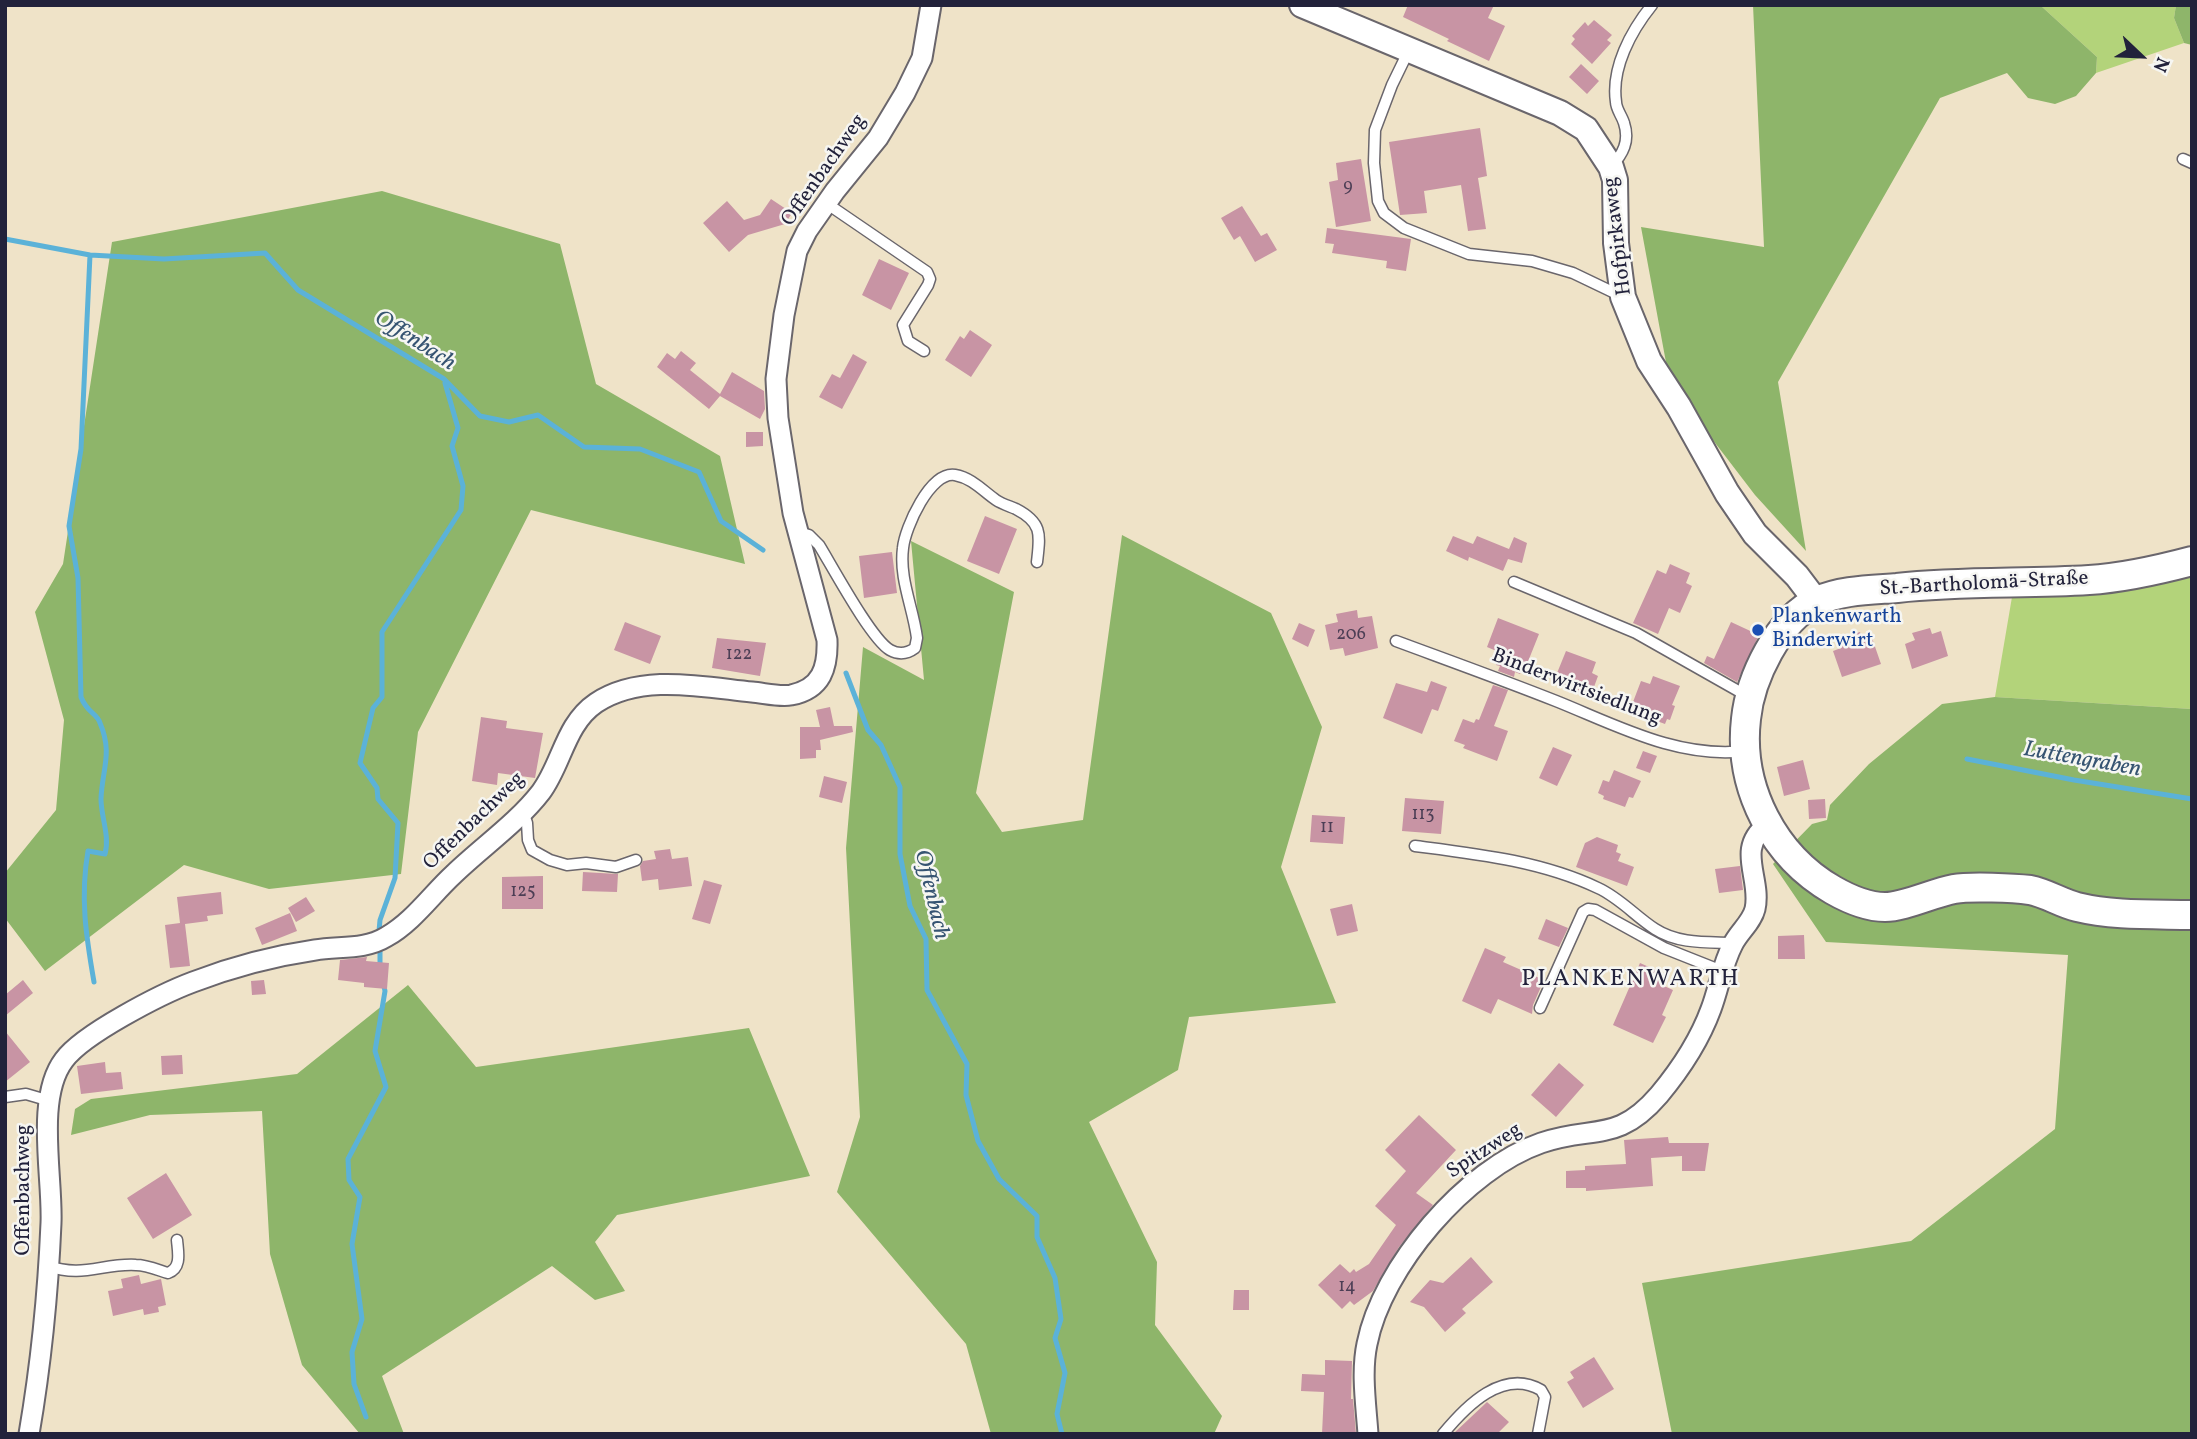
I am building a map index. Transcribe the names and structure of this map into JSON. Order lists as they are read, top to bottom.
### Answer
{
  "streets": {
    "main road": ["St.-Bartholomä-Straße"],
    "street": ["Offenbachweg", "Hofpirkaweg", "Spitzweg"],
    "lane": ["Binderwirtsiedlung"]
  },
  "crossings": [
    ["Hofpirkaweg", "St.-Bartholomä-Straße"],
    ["St.-Bartholomä-Straße", "Binderwirtsiedlung"],
    ["St.-Bartholomä-Straße", "Spitzweg"]
  ],
  "districts": ["PLANKENWARTH"],
  "water": ["Offenbach", "Luttengraben"],
  "places": ["Plankenwarth Binderwirt"],
  "house_numbers": [
    "9",
    "206",
    "122",
    "113",
    "11",
    "125",
    "14"
  ],
  "north": "bottom right"
}
